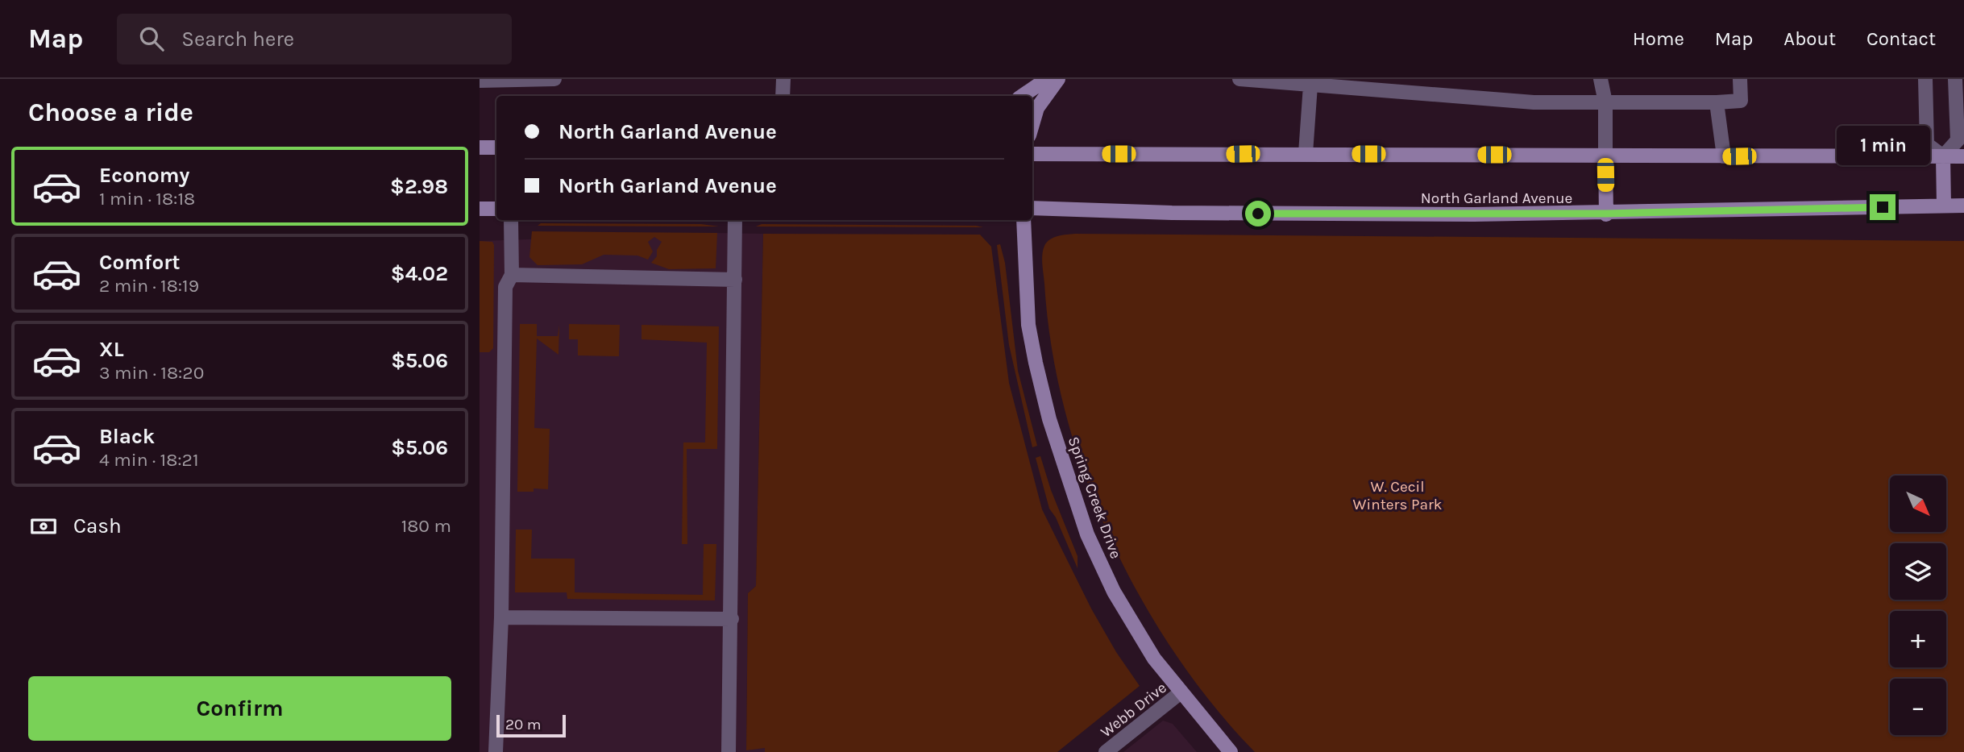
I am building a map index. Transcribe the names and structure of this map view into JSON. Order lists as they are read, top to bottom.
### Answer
{
  "streets": {
    "main road": ["North Garland Avenue", "Spring Creek Drive"],
    "street": ["Webb Drive"]
  },
  "crossings": [
    ["Spring Creek Drive", "Webb Drive"]
  ],
  "parks": ["W. Cecil Winters Park"],
  "scale_bar": "20 m",
  "north": "bottom right",
  "page": {
    "header": "Map",
    "search": "Search here",
    "nav": [
      "Home",
      "Map",
      "About",
      "Contact"
    ],
    "heading": "Choose a ride",
    "banner": ["North Garland Avenue", "North Garland Avenue"],
    "bubble": "1 min",
    "list": [
      {
        "name": "Economy",
        "note": "1 min · 18:18",
        "value": "$2.98"
      },
      {
        "name": "Comfort",
        "note": "2 min · 18:19",
        "value": "$4.02"
      },
      {
        "name": "XL",
        "note": "3 min · 18:20",
        "value": "$5.06"
      },
      {
        "name": "Black",
        "note": "4 min · 18:21",
        "value": "$5.06"
      }
    ],
    "map_buttons": ["+", "−"],
    "pay": ["Cash", "180 m"],
    "buttons": "Confirm",
    "scale": "20 m"
  }
}
